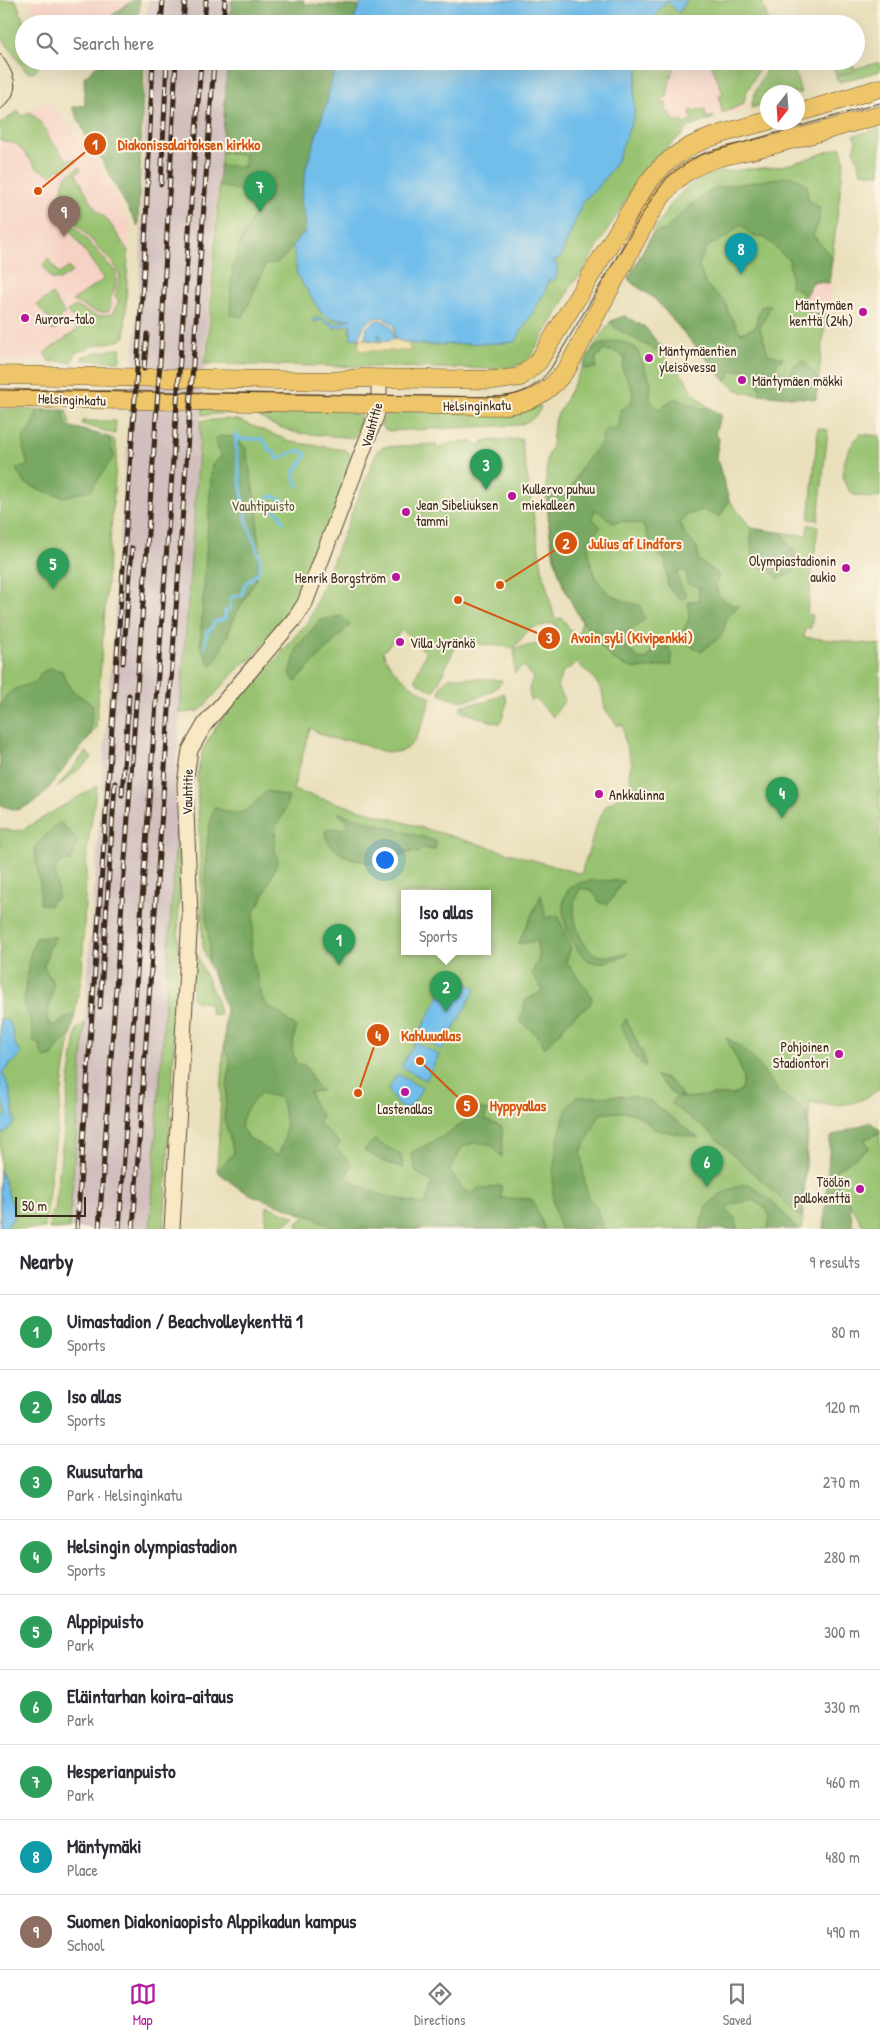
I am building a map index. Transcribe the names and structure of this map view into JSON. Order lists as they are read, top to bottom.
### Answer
{
  "streets": {
    "main road": ["Helsinginkatu", "Vauhtitie"]
  },
  "crossings": [
    ["Helsinginkatu", "Vauhtitie"]
  ],
  "parks": ["Vauhtipuisto"],
  "places": [
    "Diakonissalaitoksen kirkko",
    "Mäntymäen kenttä (24h)",
    "Aurora-talo",
    "Mäntymäentien yleisövessa",
    "Mäntymäen mökki",
    "Kullervo puhuu miekalleen",
    "Jean Sibeliuksen tammi",
    "Olympiastadionin aukio",
    "Henrik Borgström",
    "Julius af Lindfors",
    "Avoin syli (Kivipenkki)",
    "Villa Jyränkö",
    "Ankkalinna",
    "Pohjoinen Stadiontori",
    "Hyppyallas",
    "Lastenallas",
    "Kahluuallas",
    "Töölön pallokenttä"
  ],
  "scale_bar": "50 m",
  "north": "bottom",
  "page": {
    "search": "Search here",
    "pins": [
      "7",
      "9",
      "8",
      "3",
      "5",
      "4",
      "1",
      "2",
      "6"
    ],
    "popup": ["Iso allas", "Sports"],
    "scale": "50 m",
    "heading": ["Nearby", "9 results"],
    "list": [
      {
        "mark": "1",
        "name": "Uimastadion / Beachvolleykenttä 1",
        "note": "Sports",
        "value": "80 m"
      },
      {
        "mark": "2",
        "name": "Iso allas",
        "note": "Sports",
        "value": "120 m"
      },
      {
        "mark": "3",
        "name": "Ruusutarha",
        "note": "Park · Helsinginkatu",
        "value": "270 m"
      },
      {
        "mark": "4",
        "name": "Helsingin olympiastadion",
        "note": "Sports",
        "value": "280 m"
      },
      {
        "mark": "5",
        "name": "Alppipuisto",
        "note": "Park",
        "value": "300 m"
      },
      {
        "mark": "6",
        "name": "Eläintarhan koira-aitaus",
        "note": "Park",
        "value": "330 m"
      },
      {
        "mark": "7",
        "name": "Hesperianpuisto",
        "note": "Park",
        "value": "460 m"
      },
      {
        "mark": "8",
        "name": "Mäntymäki",
        "note": "Place",
        "value": "480 m"
      },
      {
        "mark": "9",
        "name": "Suomen Diakoniaopisto Alppikadun kampus",
        "note": "School",
        "value": "490 m"
      }
    ],
    "nav": ["Map", "Directions", "Saved"]
  }
}
